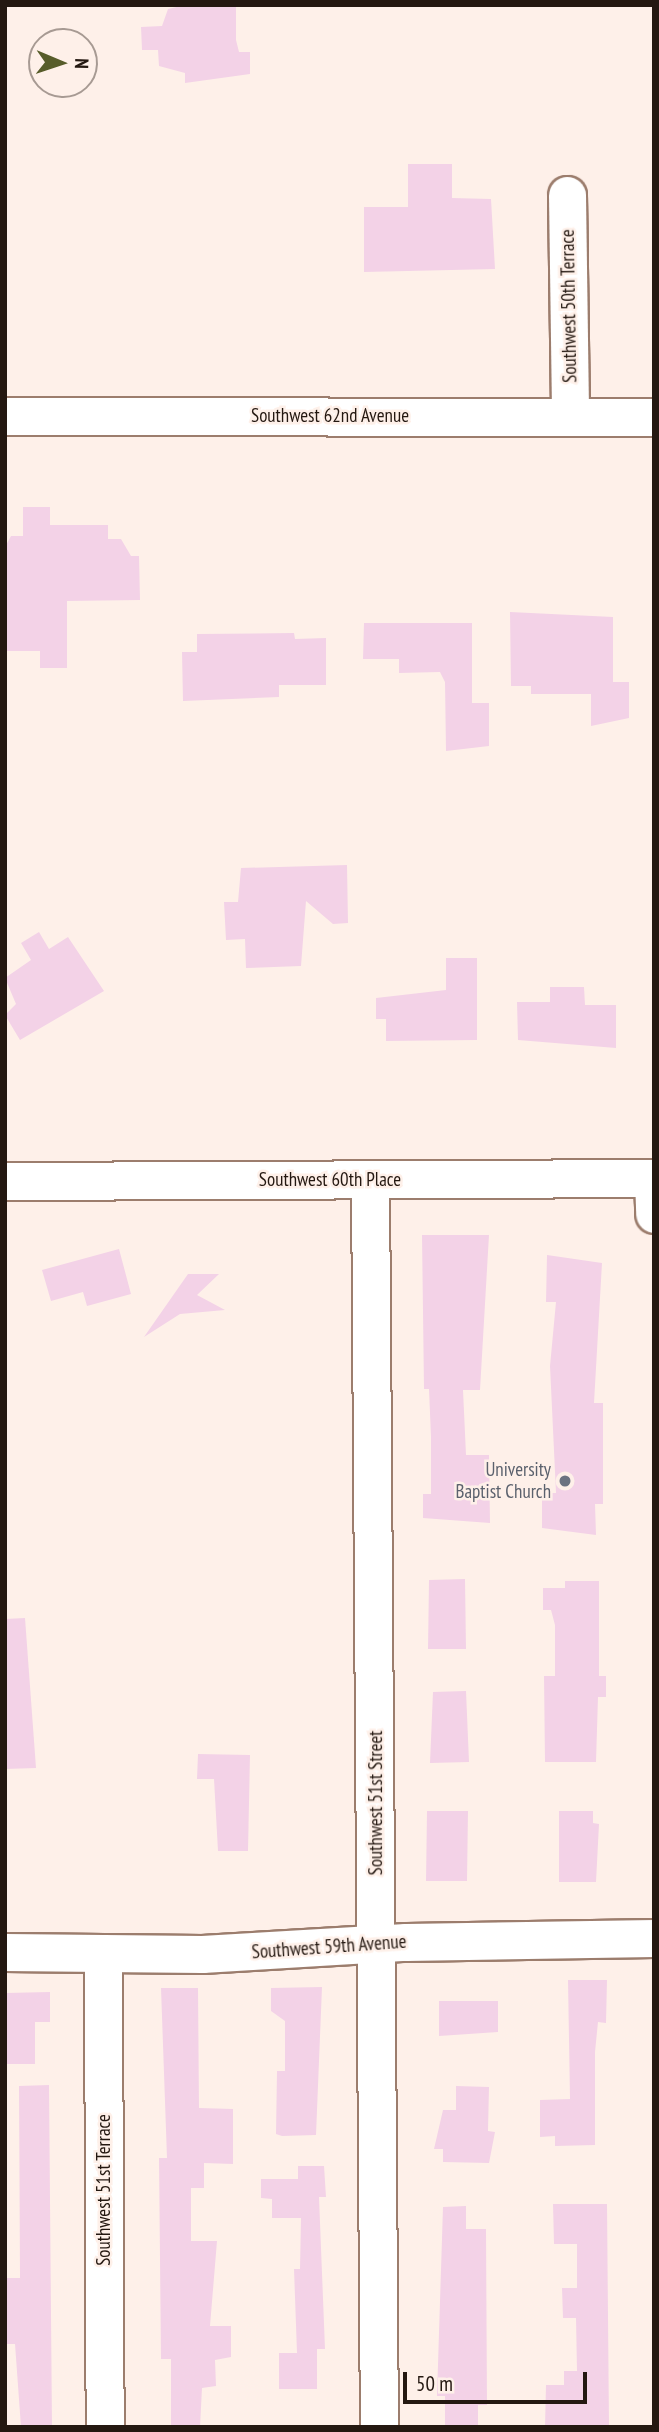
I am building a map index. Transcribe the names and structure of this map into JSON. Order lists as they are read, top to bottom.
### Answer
{
  "streets": {
    "street": [
      "Southwest 50th Terrace",
      "Southwest 62nd Avenue",
      "Southwest 60th Place",
      "Southwest 51st Street",
      "Southwest 59th Avenue",
      "Southwest 51st Terrace"
    ]
  },
  "crossings": [
    ["Southwest 50th Terrace", "Southwest 62nd Avenue"],
    ["Southwest 60th Place", "Southwest 51st Street"],
    ["Southwest 51st Street", "Southwest 59th Avenue"],
    ["Southwest 59th Avenue", "Southwest 51st Terrace"]
  ],
  "places": ["University Baptist Church"],
  "scale_bar": "50 m",
  "north": "right"
}
